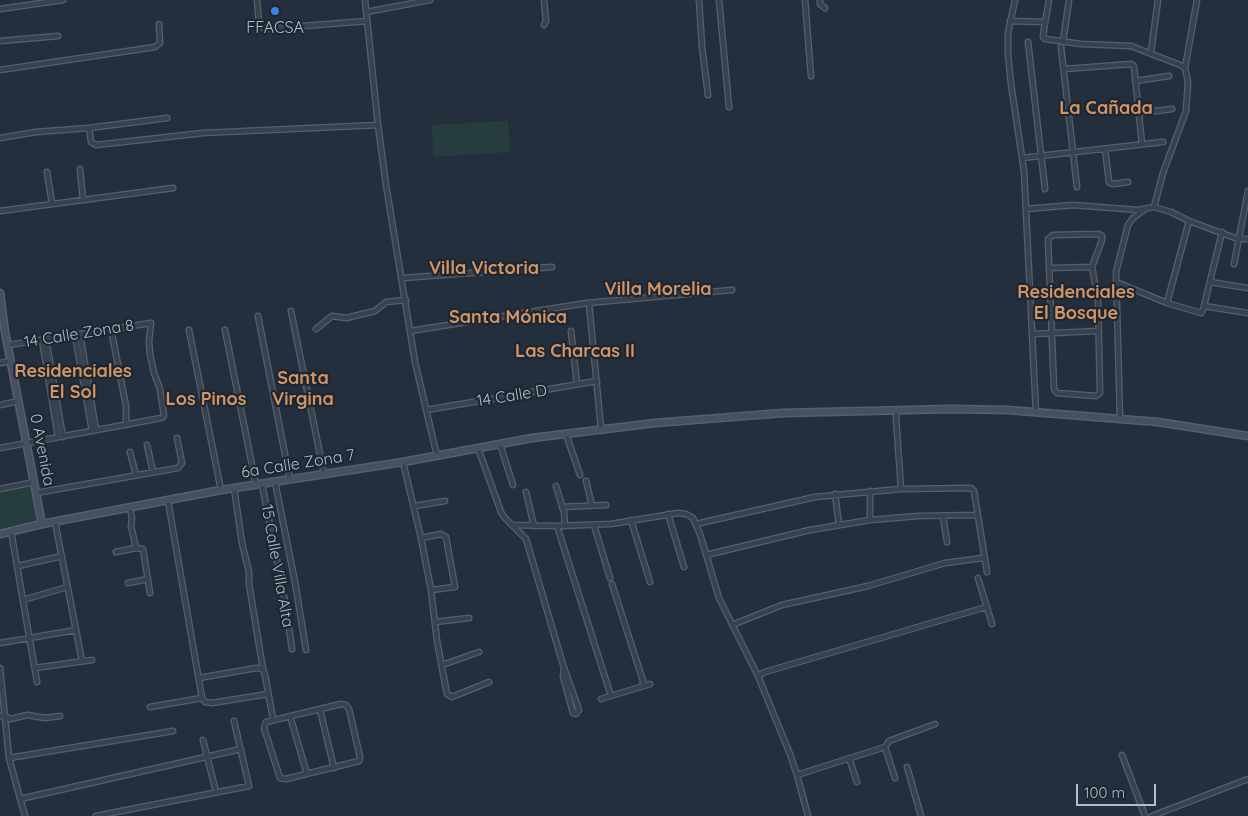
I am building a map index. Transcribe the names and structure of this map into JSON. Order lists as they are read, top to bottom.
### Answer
{
  "streets": {
    "street": [
      "14 Calle Zona 8",
      "14 Calle D",
      "0 Avenida",
      "6a Calle Zona 7",
      "15 Calle Villa Alta"
    ]
  },
  "crossings": [
    ["14 Calle Zona 8", "0 Avenida"],
    ["0 Avenida", "6a Calle Zona 7"],
    ["6a Calle Zona 7", "15 Calle Villa Alta"]
  ],
  "districts": [
    "La Cañada",
    "Villa Victoria",
    "Villa Morelia",
    "Residenciales El Bosque",
    "Santa Mónica",
    "Las Charcas II",
    "Residenciales El Sol",
    "Santa Virgina",
    "Los Pinos"
  ],
  "places": ["FFACSA"],
  "scale_bar": "100 m"
}
